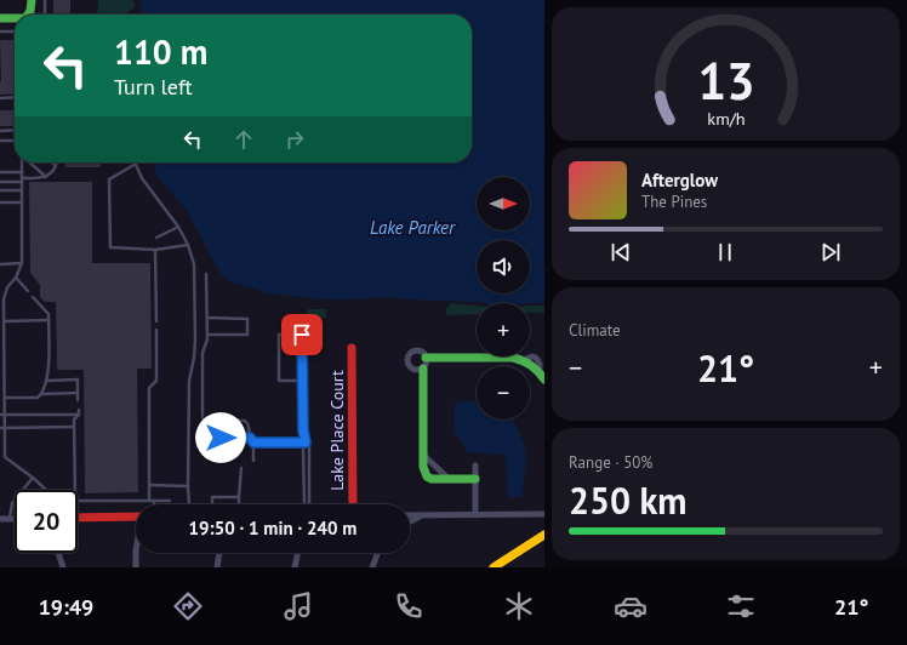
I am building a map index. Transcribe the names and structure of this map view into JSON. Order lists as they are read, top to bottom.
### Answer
{
  "streets": {
    "street": ["Lake Place Court"]
  },
  "water": ["Lake Parker"],
  "north": "right",
  "page": {
    "turn": ["110 m", "Turn left"],
    "song": ["Afterglow", "The Pines"],
    "map_buttons": ["+", "−"],
    "tile": [
      "Climate",
      ["Range · 50%", "250 km"]
    ],
    "heat": ["−", "21°", "+"],
    "limit": "20",
    "trip": "19:50 · 1 min · 240 m",
    "tabs": ["19:49", "21°"],
    "gauge": ["13", "km/h"]
  }
}
